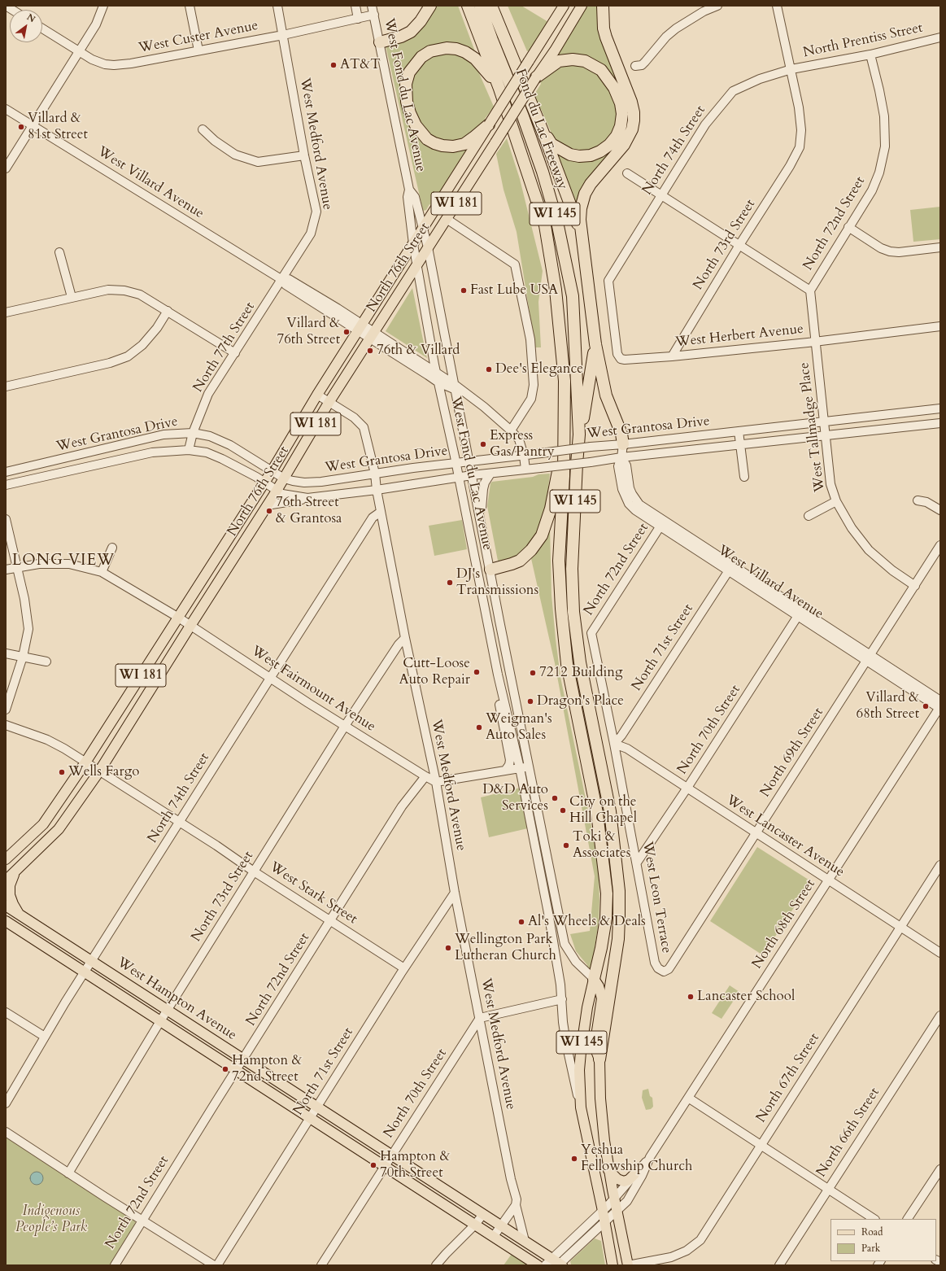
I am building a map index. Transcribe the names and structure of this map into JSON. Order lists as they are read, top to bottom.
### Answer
{
  "streets": {
    "highway": ["Fond du Lac Freeway", "WI 145"],
    "main road": [
      "West Fond du Lac Avenue",
      "WI 181",
      "North 76th Street",
      "West Hampton Avenue"
    ],
    "street": [
      "West Custer Avenue",
      "North Prentiss Street",
      "West Medford Avenue",
      "North 74th Street",
      "West Villard Avenue",
      "North 72nd Street",
      "North 73rd Street",
      "West Herbert Avenue",
      "North 77th Street",
      "West Tallmadge Place",
      "West Grantosa Drive",
      "North 71st Street",
      "West Fairmount Avenue",
      "North 70th Street",
      "North 69th Street",
      "West Lancaster Avenue",
      "West Stark Street",
      "West Leon Terrace",
      "North 68th Street",
      "North 67th Street",
      "North 66th Street"
    ]
  },
  "crossings": [
    ["West Custer Avenue", "West Fond du Lac Avenue"],
    ["West Custer Avenue", "West Medford Avenue"],
    ["North Prentiss Street", "North 74th Street"],
    ["North Prentiss Street", "North 72nd Street"],
    ["North Prentiss Street", "North 73rd Street"],
    ["West Fond du Lac Avenue", "Fond du Lac Freeway"],
    ["West Fond du Lac Avenue", "West Villard Avenue"],
    ["West Fond du Lac Avenue", "North 76th Street"],
    ["West Fond du Lac Avenue", "West Grantosa Drive"],
    ["West Fond du Lac Avenue", "North 68th Street"],
    ["Fond du Lac Freeway", "WI 145"],
    ["West Medford Avenue", "North 74th Street"],
    ["West Medford Avenue", "West Villard Avenue"],
    ["West Medford Avenue", "North 73rd Street"],
    ["West Medford Avenue", "North 76th Street"],
    ["West Medford Avenue", "North 77th Street"],
    ["West Medford Avenue", "West Grantosa Drive"],
    ["West Medford Avenue", "North 71st Street"],
    ["West Medford Avenue", "West Fairmount Avenue"],
    ["West Medford Avenue", "North 70th Street"],
    ["West Medford Avenue", "West Hampton Avenue"],
    ["North 74th Street", "North 73rd Street"],
    ["North 74th Street", "West Herbert Avenue"],
    ["North 74th Street", "West Fairmount Avenue"],
    ["North 74th Street", "West Stark Street"],
    ["North 74th Street", "West Hampton Avenue"],
    ["West Villard Avenue", "North 72nd Street"],
    ["West Villard Avenue", "North 76th Street"],
    ["West Villard Avenue", "North 77th Street"],
    ["West Villard Avenue", "West Grantosa Drive"],
    ["West Villard Avenue", "North 71st Street"],
    ["West Villard Avenue", "North 70th Street"],
    ["West Villard Avenue", "North 69th Street"],
    ["West Villard Avenue", "North 68th Street"],
    ["WI 145", "North 68th Street"],
    ["WI 145", "North 67th Street"],
    ["North 72nd Street", "West Tallmadge Place"],
    ["North 72nd Street", "West Fairmount Avenue"],
    ["North 72nd Street", "West Stark Street"],
    ["North 72nd Street", "West Leon Terrace"],
    ["North 72nd Street", "West Hampton Avenue"],
    ["North 73rd Street", "West Herbert Avenue"],
    ["North 73rd Street", "West Fairmount Avenue"],
    ["North 73rd Street", "West Stark Street"],
    ["North 73rd Street", "West Hampton Avenue"],
    ["North 76th Street", "West Grantosa Drive"],
    ["North 76th Street", "West Fairmount Avenue"],
    ["North 76th Street", "West Stark Street"],
    ["West Herbert Avenue", "West Tallmadge Place"],
    ["North 77th Street", "West Grantosa Drive"],
    ["West Tallmadge Place", "West Grantosa Drive"],
    ["West Tallmadge Place", "North 69th Street"],
    ["North 71st Street", "West Lancaster Avenue"],
    ["North 71st Street", "West Stark Street"],
    ["North 71st Street", "West Leon Terrace"],
    ["North 71st Street", "West Hampton Avenue"],
    ["North 70th Street", "West Lancaster Avenue"],
    ["North 70th Street", "West Leon Terrace"],
    ["North 70th Street", "West Hampton Avenue"],
    ["North 69th Street", "West Lancaster Avenue"],
    ["North 69th Street", "West Leon Terrace"],
    ["West Lancaster Avenue", "West Leon Terrace"],
    ["West Lancaster Avenue", "North 68th Street"],
    ["West Lancaster Avenue", "North 67th Street"],
    ["North 68th Street", "West Hampton Avenue"]
  ],
  "districts": ["LONG VIEW"],
  "parks": ["Indigenous People’s Park"],
  "places": [
    "AT&T",
    "Villard & 81st Street",
    "Fast Lube USA",
    "Villard & 76th Street",
    "76th & Villard",
    "Dee's Elegance",
    "Express Gas/Pantry",
    "76th Street & Grantosa",
    "DJ's Transmissions",
    "Cutt-Loose Auto Repair",
    "7212 Building",
    "Dragon's Place",
    "Villard & 68th Street",
    "Weigman's Auto Sales",
    "Wells Fargo",
    "D&D Auto Services",
    "City on the Hill Chapel",
    "Toki & Associates",
    "Al's Wheels & Deals",
    "Wellington Park Lutheran Church",
    "Lancaster School",
    "Hampton & 72nd Street",
    "Yeshua Fellowship Church",
    "Hampton & 70th Street"
  ],
  "legend": ["Road", "Park"],
  "north": "top right"
}
